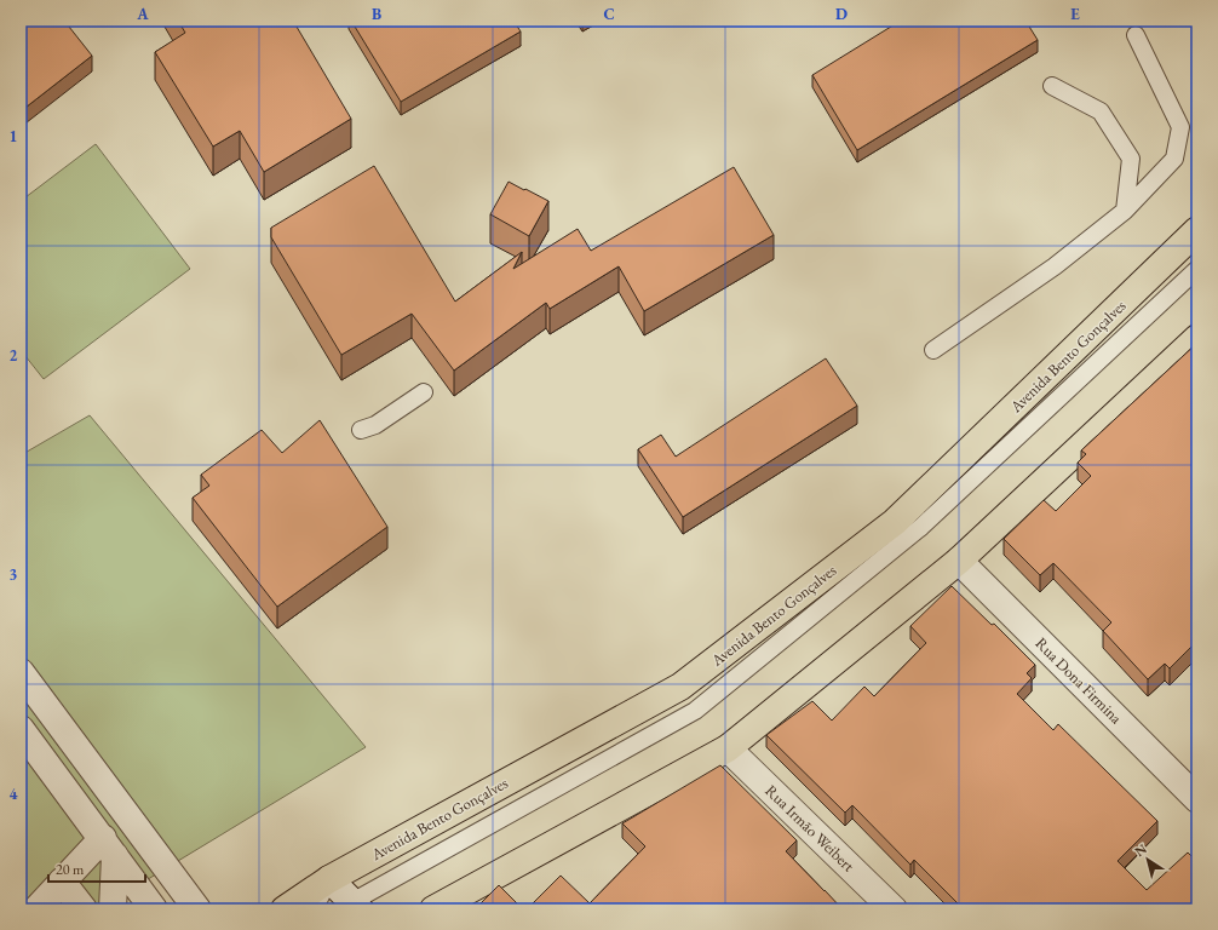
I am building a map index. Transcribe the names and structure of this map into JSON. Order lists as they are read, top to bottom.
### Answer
{
  "streets": {
    "main road": ["Avenida Bento Gonçalves"],
    "street": ["Rua Dona Firmina", "Rua Irmão Weibert"]
  },
  "scale_bar": "20 m",
  "north": "top left",
  "grid": {
    "columns": [
      "A",
      "B",
      "C",
      "D",
      "E"
    ],
    "rows": [
      "1",
      "2",
      "3",
      "4"
    ]
  }
}
